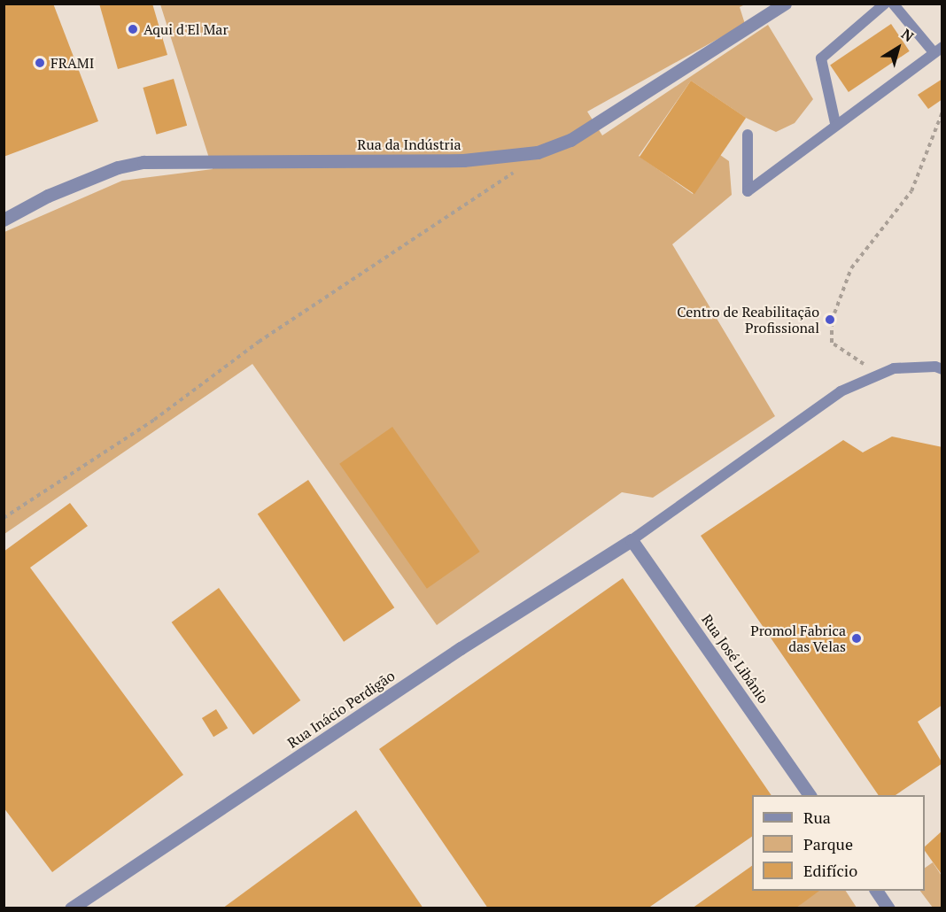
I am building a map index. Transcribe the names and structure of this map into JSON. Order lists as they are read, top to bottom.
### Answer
{
  "streets": {
    "street": ["Rua da Indústria", "Rua José Libânio", "Rua Inácio Perdigão"]
  },
  "crossings": [
    ["Rua José Libânio", "Rua Inácio Perdigão"]
  ],
  "places": [
    "Aqui d'El Mar",
    "FRAMI",
    "Centro de Reabilitação Profissional",
    "Promol Fabrica das Velas"
  ],
  "legend": ["Rua", "Parque", "Edifício"],
  "north": "top right"
}
